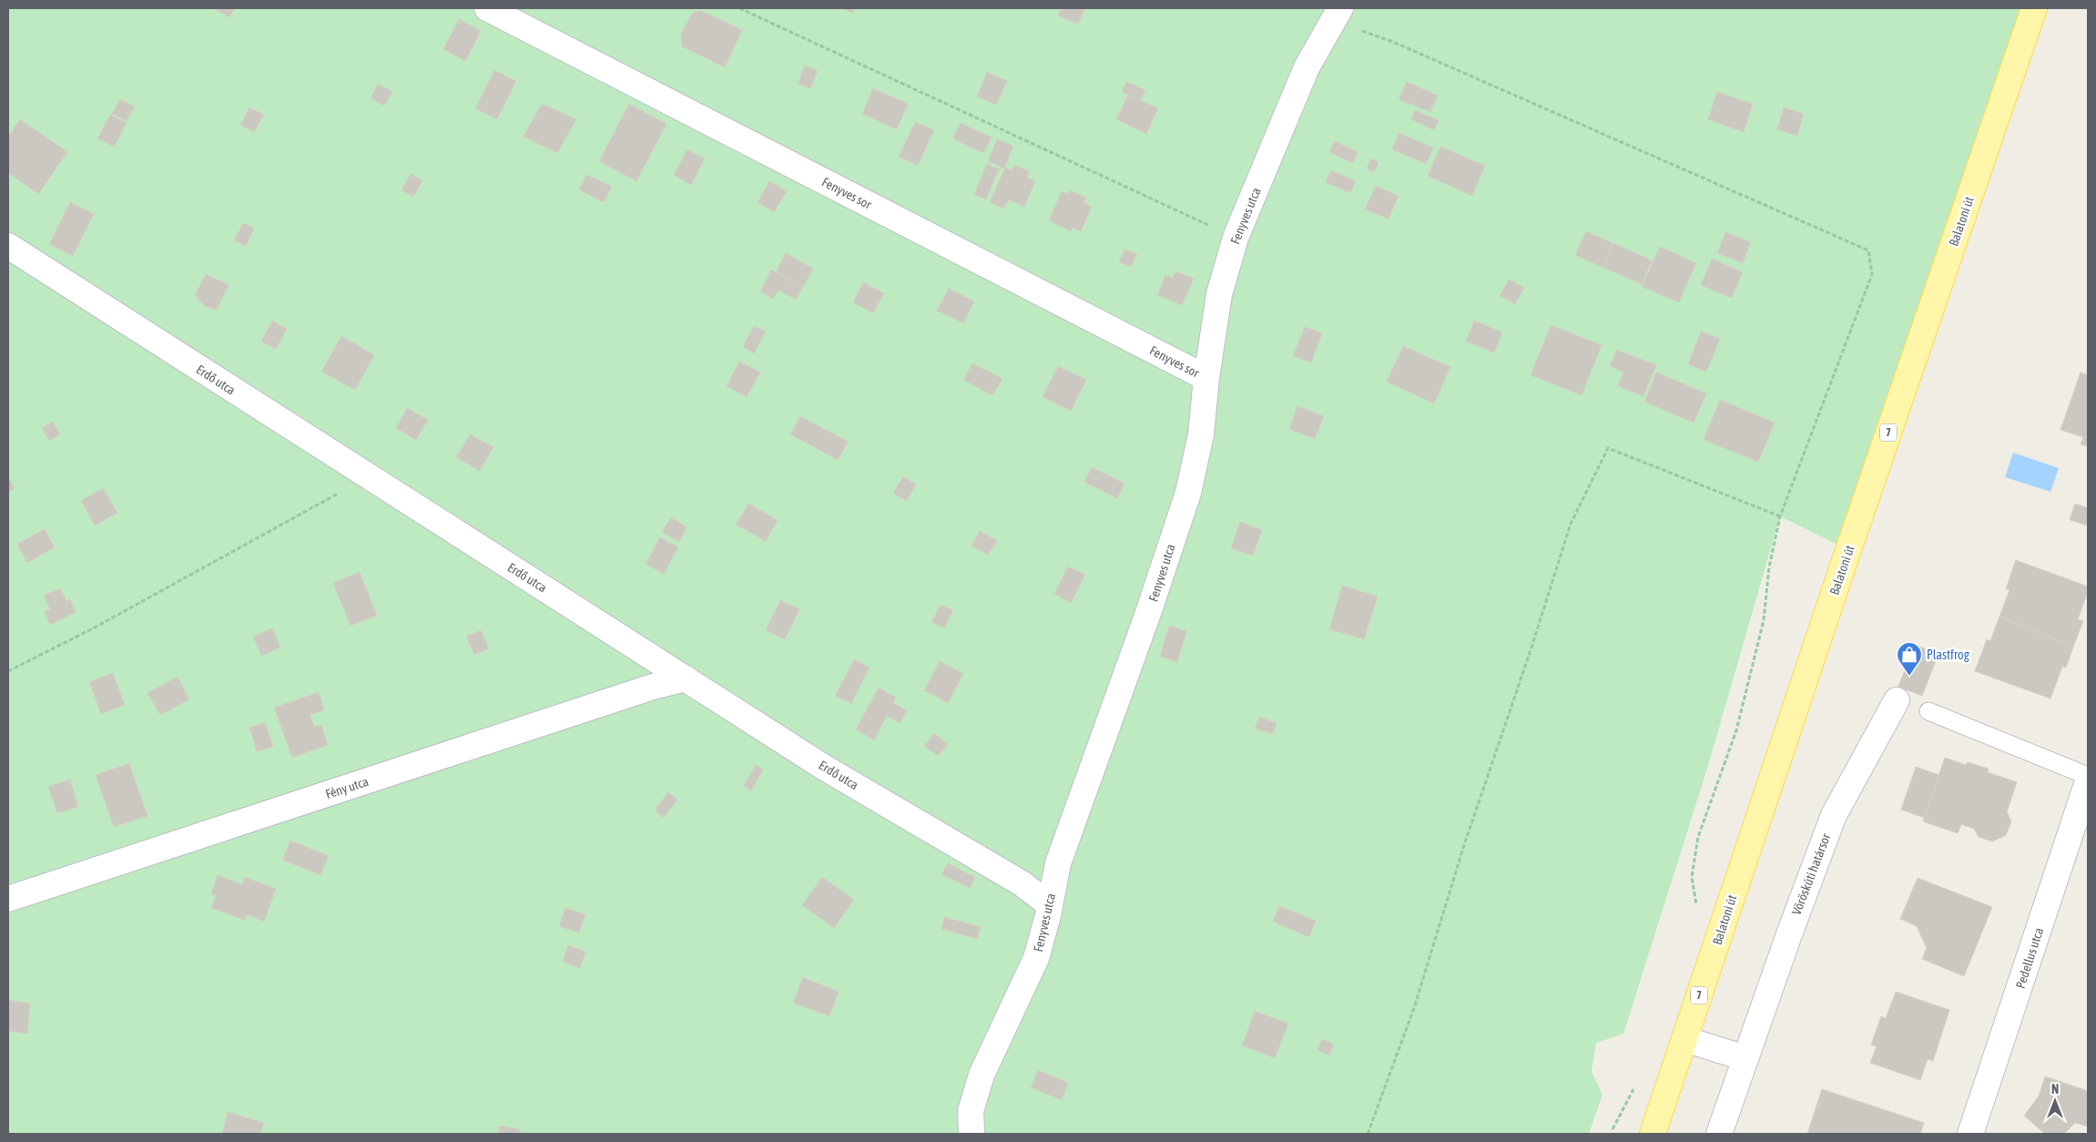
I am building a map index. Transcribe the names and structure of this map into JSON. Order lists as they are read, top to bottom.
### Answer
{
  "streets": {
    "main road": ["Balatoni út", "7"],
    "street": [
      "Fenyves sor",
      "Fenyves utca",
      "Erdő utca",
      "Fény utca",
      "Vöröskúti határsor",
      "Pedellus utca"
    ]
  },
  "crossings": [
    ["Fenyves sor", "Fenyves utca"],
    ["Fenyves utca", "Erdő utca"],
    ["Erdő utca", "Fény utca"]
  ],
  "places": {
    "shop": ["Plastfrog"]
  },
  "north": "top"
}
